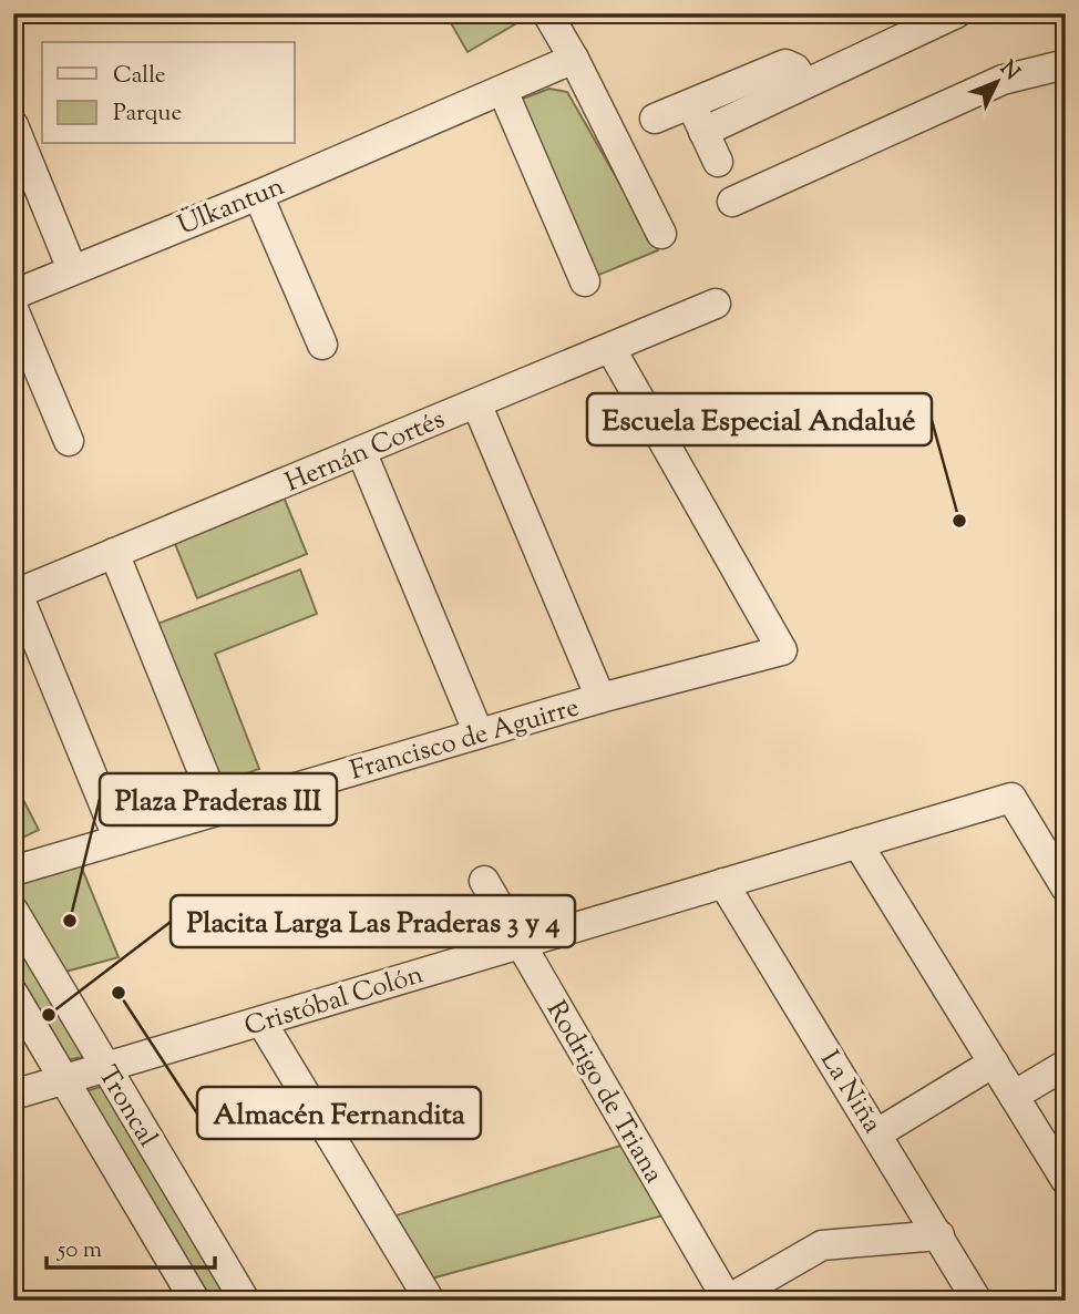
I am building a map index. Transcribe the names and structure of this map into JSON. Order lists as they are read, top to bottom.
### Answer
{
  "streets": {
    "street": [
      "Ülkantun",
      "Hernán Cortés",
      "Francisco de Aguirre",
      "Cristóbal Colón",
      "Rodrigo de Triana",
      "La Niña",
      "Troncal"
    ]
  },
  "crossings": [
    ["Hernán Cortés", "Francisco de Aguirre"],
    ["Cristóbal Colón", "Rodrigo de Triana"],
    ["Cristóbal Colón", "La Niña"],
    ["Cristóbal Colón", "Troncal"]
  ],
  "places": [
    "Escuela Especial Andalué",
    "Plaza Praderas III",
    "Almacén Fernandita",
    "Placita Larga Las Praderas 3 y 4"
  ],
  "legend": ["Calle", "Parque"],
  "scale_bar": "50 m",
  "north": "top right"
}
